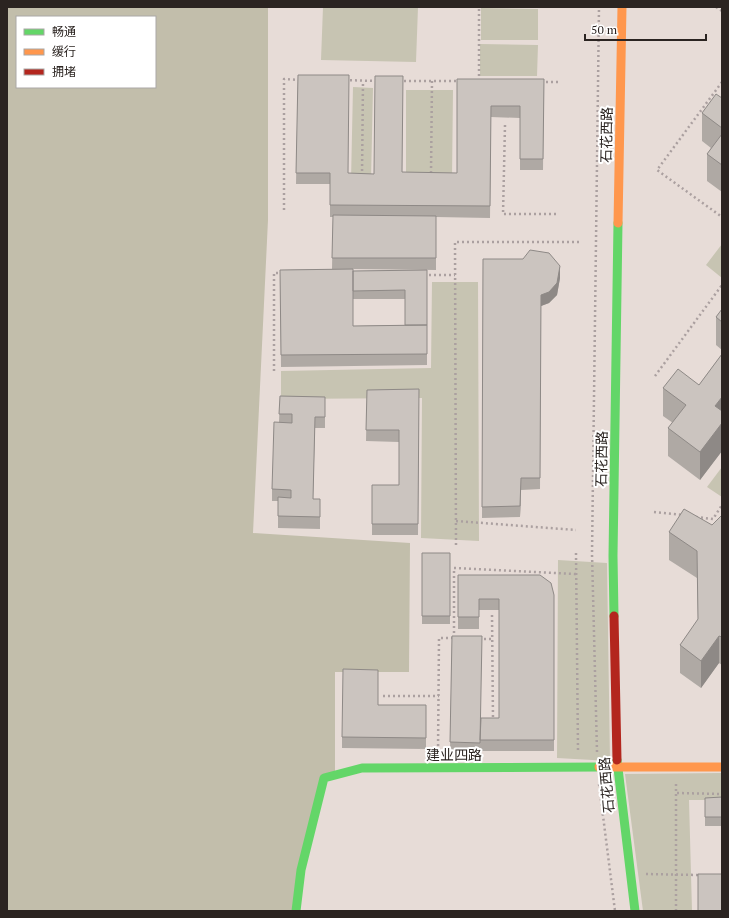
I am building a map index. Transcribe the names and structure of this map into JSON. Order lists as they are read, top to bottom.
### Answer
{
  "streets": {
    "main road": ["石花西路", "建业四路"]
  },
  "crossings": [
    ["石花西路", "建业四路"]
  ],
  "legend": ["畅通", "缓行", "拥堵"],
  "scale_bar": "50 m"
}
